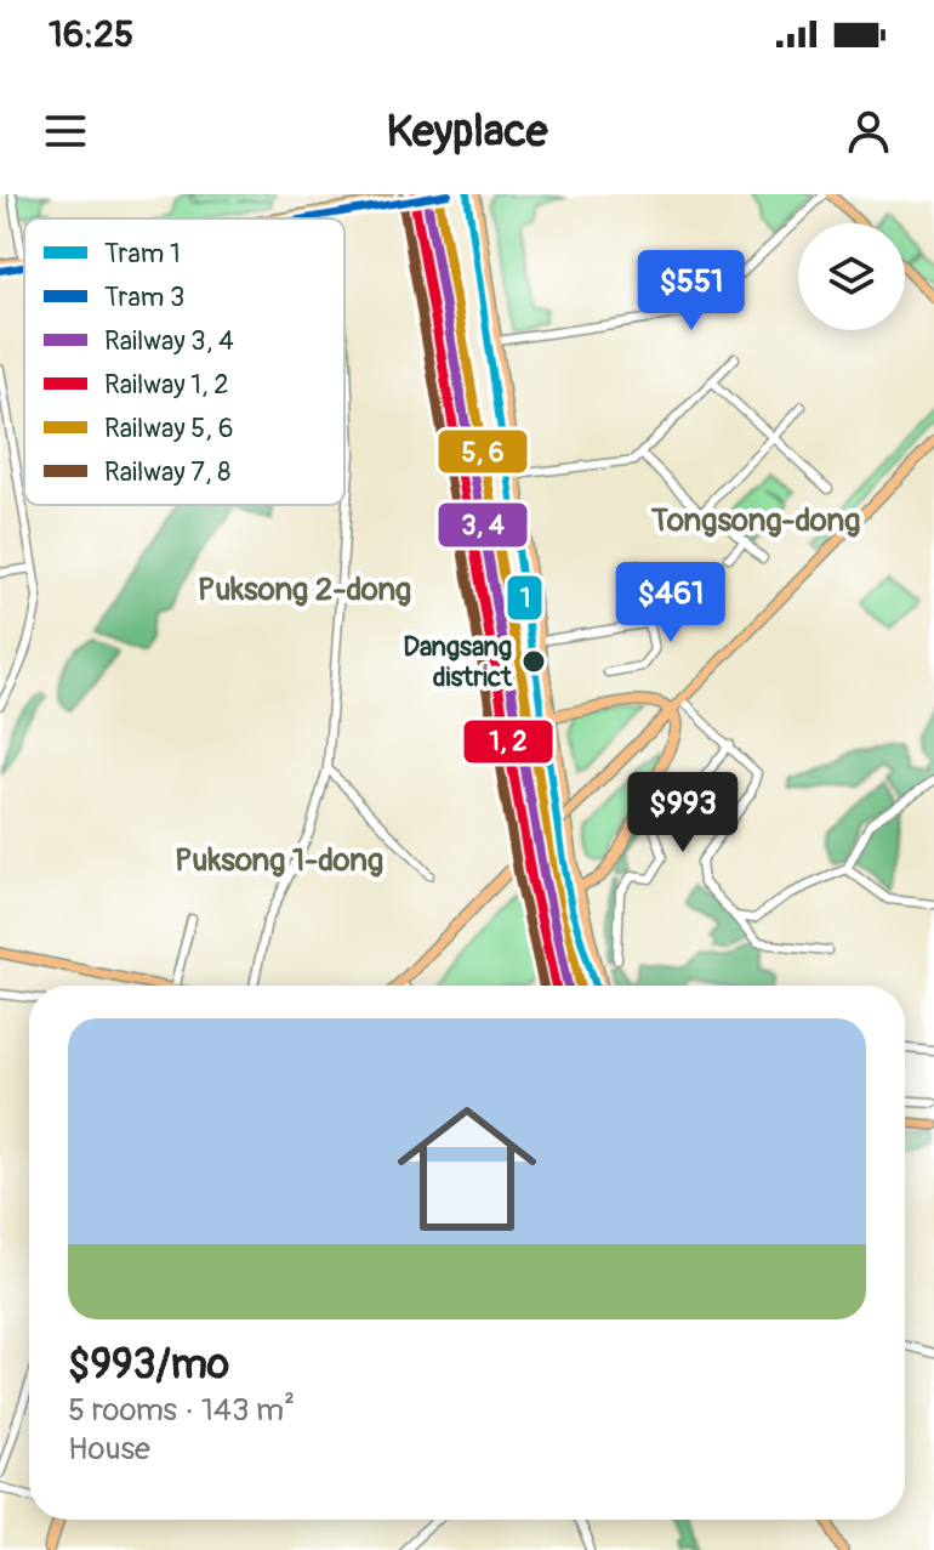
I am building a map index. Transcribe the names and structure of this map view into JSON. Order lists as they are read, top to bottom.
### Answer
{
  "districts": ["Tongsong-dong", "Puksong 2-dong", "Puksong 1-dong"],
  "places": ["Dangsang district"],
  "lines": ["tram line 1", "tram line 3"],
  "legend": [
    "Tram 1",
    "Tram 3",
    "Railway 3, 4",
    "Railway 1, 2",
    "Railway 5, 6",
    "Railway 7, 8"
  ],
  "page": {
    "status": "16:25",
    "header": "Keyplace",
    "price": ["$551", "$461", "$993"],
    "list": [
      {
        "name": "$993/mo",
        "note": "5 rooms · 143 m² · House"
      }
    ]
  }
}
